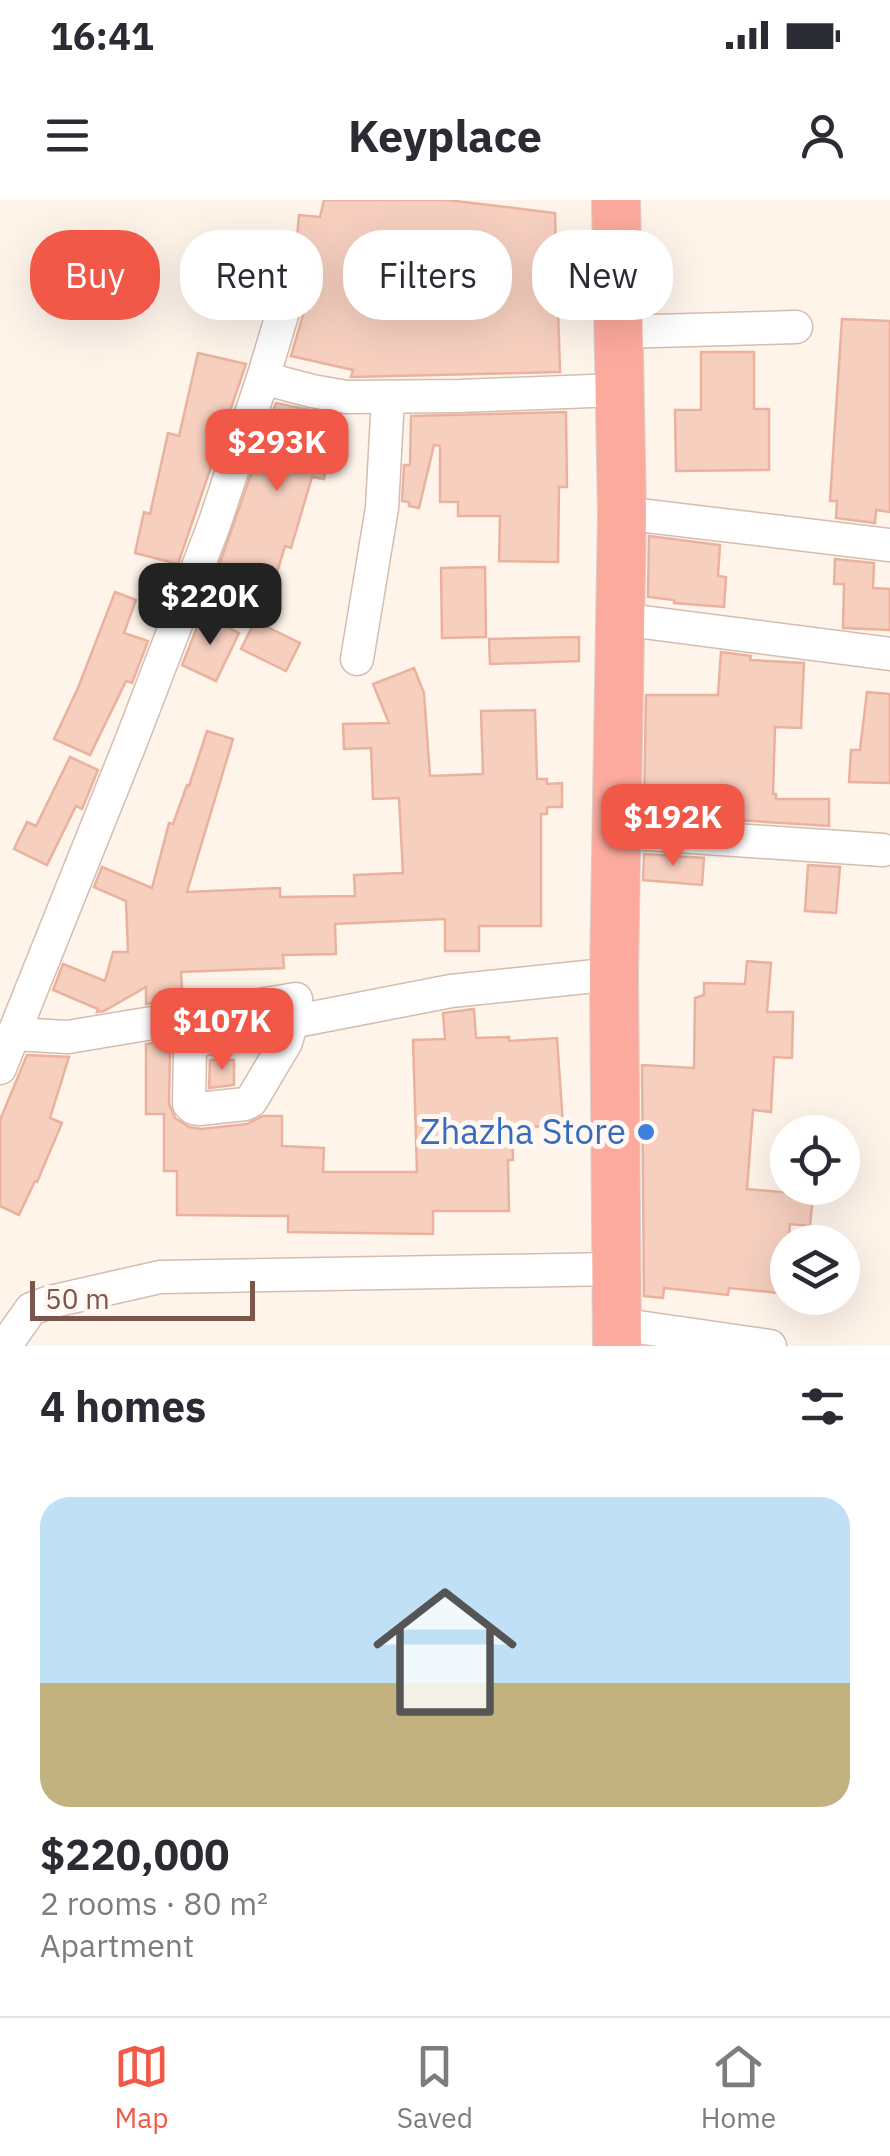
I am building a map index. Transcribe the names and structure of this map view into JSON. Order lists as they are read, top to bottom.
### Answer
{
  "places": ["Zhazha Store"],
  "scale_bar": "50 m",
  "page": {
    "status": "16:41",
    "header": "Keyplace",
    "chip": [
      "Buy",
      "Rent",
      "Filters",
      "New"
    ],
    "price": [
      "$293K",
      "$220K",
      "$192K",
      "$107K"
    ],
    "scale": "50 m",
    "heading": "4 homes",
    "list": [
      {
        "name": "$220,000",
        "note": "2 rooms · 80 m² · Apartment"
      }
    ],
    "tabs": ["Map", "Saved", "Home"]
  }
}
